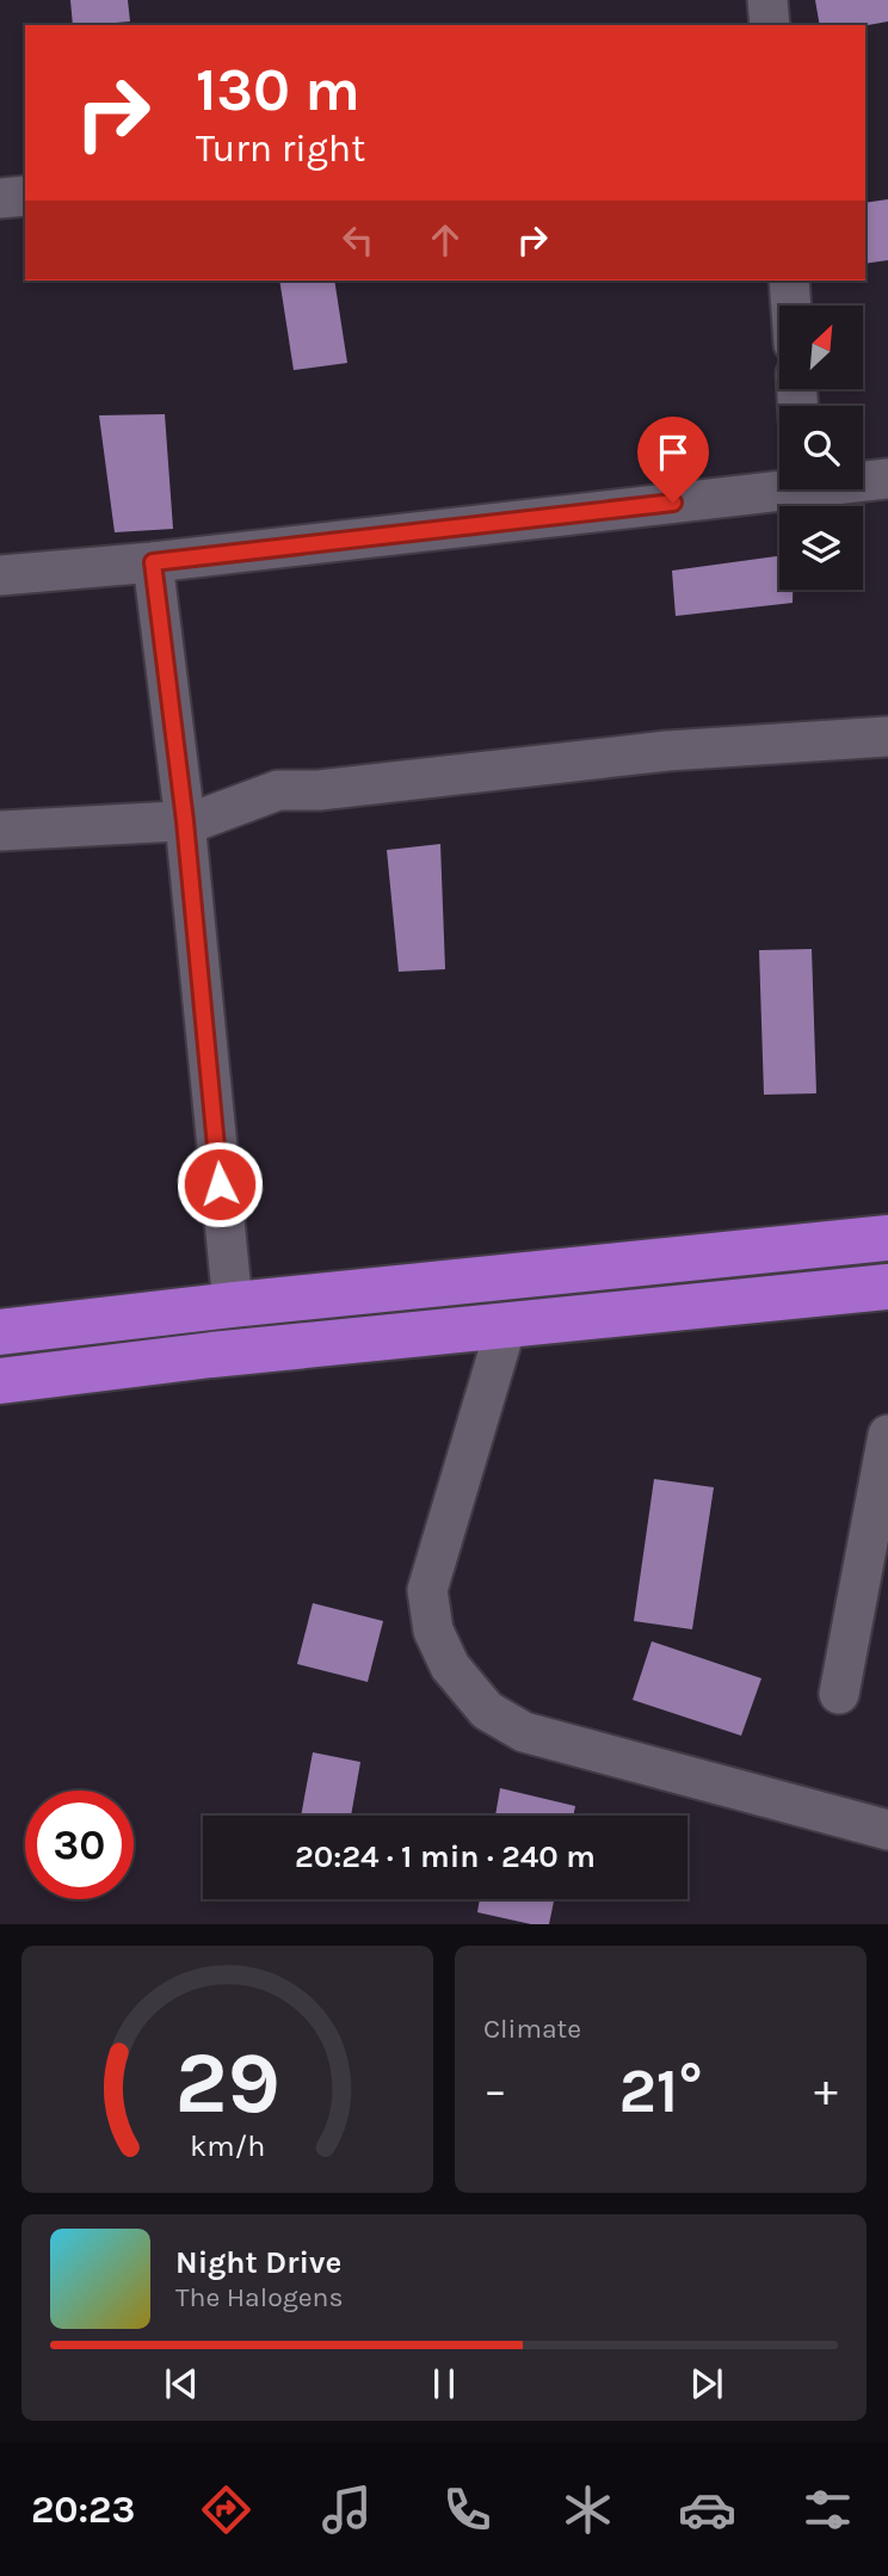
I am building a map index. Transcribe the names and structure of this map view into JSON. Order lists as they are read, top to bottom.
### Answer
{
  "north": "top right",
  "page": {
    "turn": ["130 m", "Turn right"],
    "limit": "30",
    "trip": "20:24 · 1 min · 240 m",
    "tile": "Climate",
    "heat": ["−", "21°", "+"],
    "song": ["Night Drive", "The Halogens"],
    "tabs": "20:23",
    "gauge": ["29", "km/h"]
  }
}
